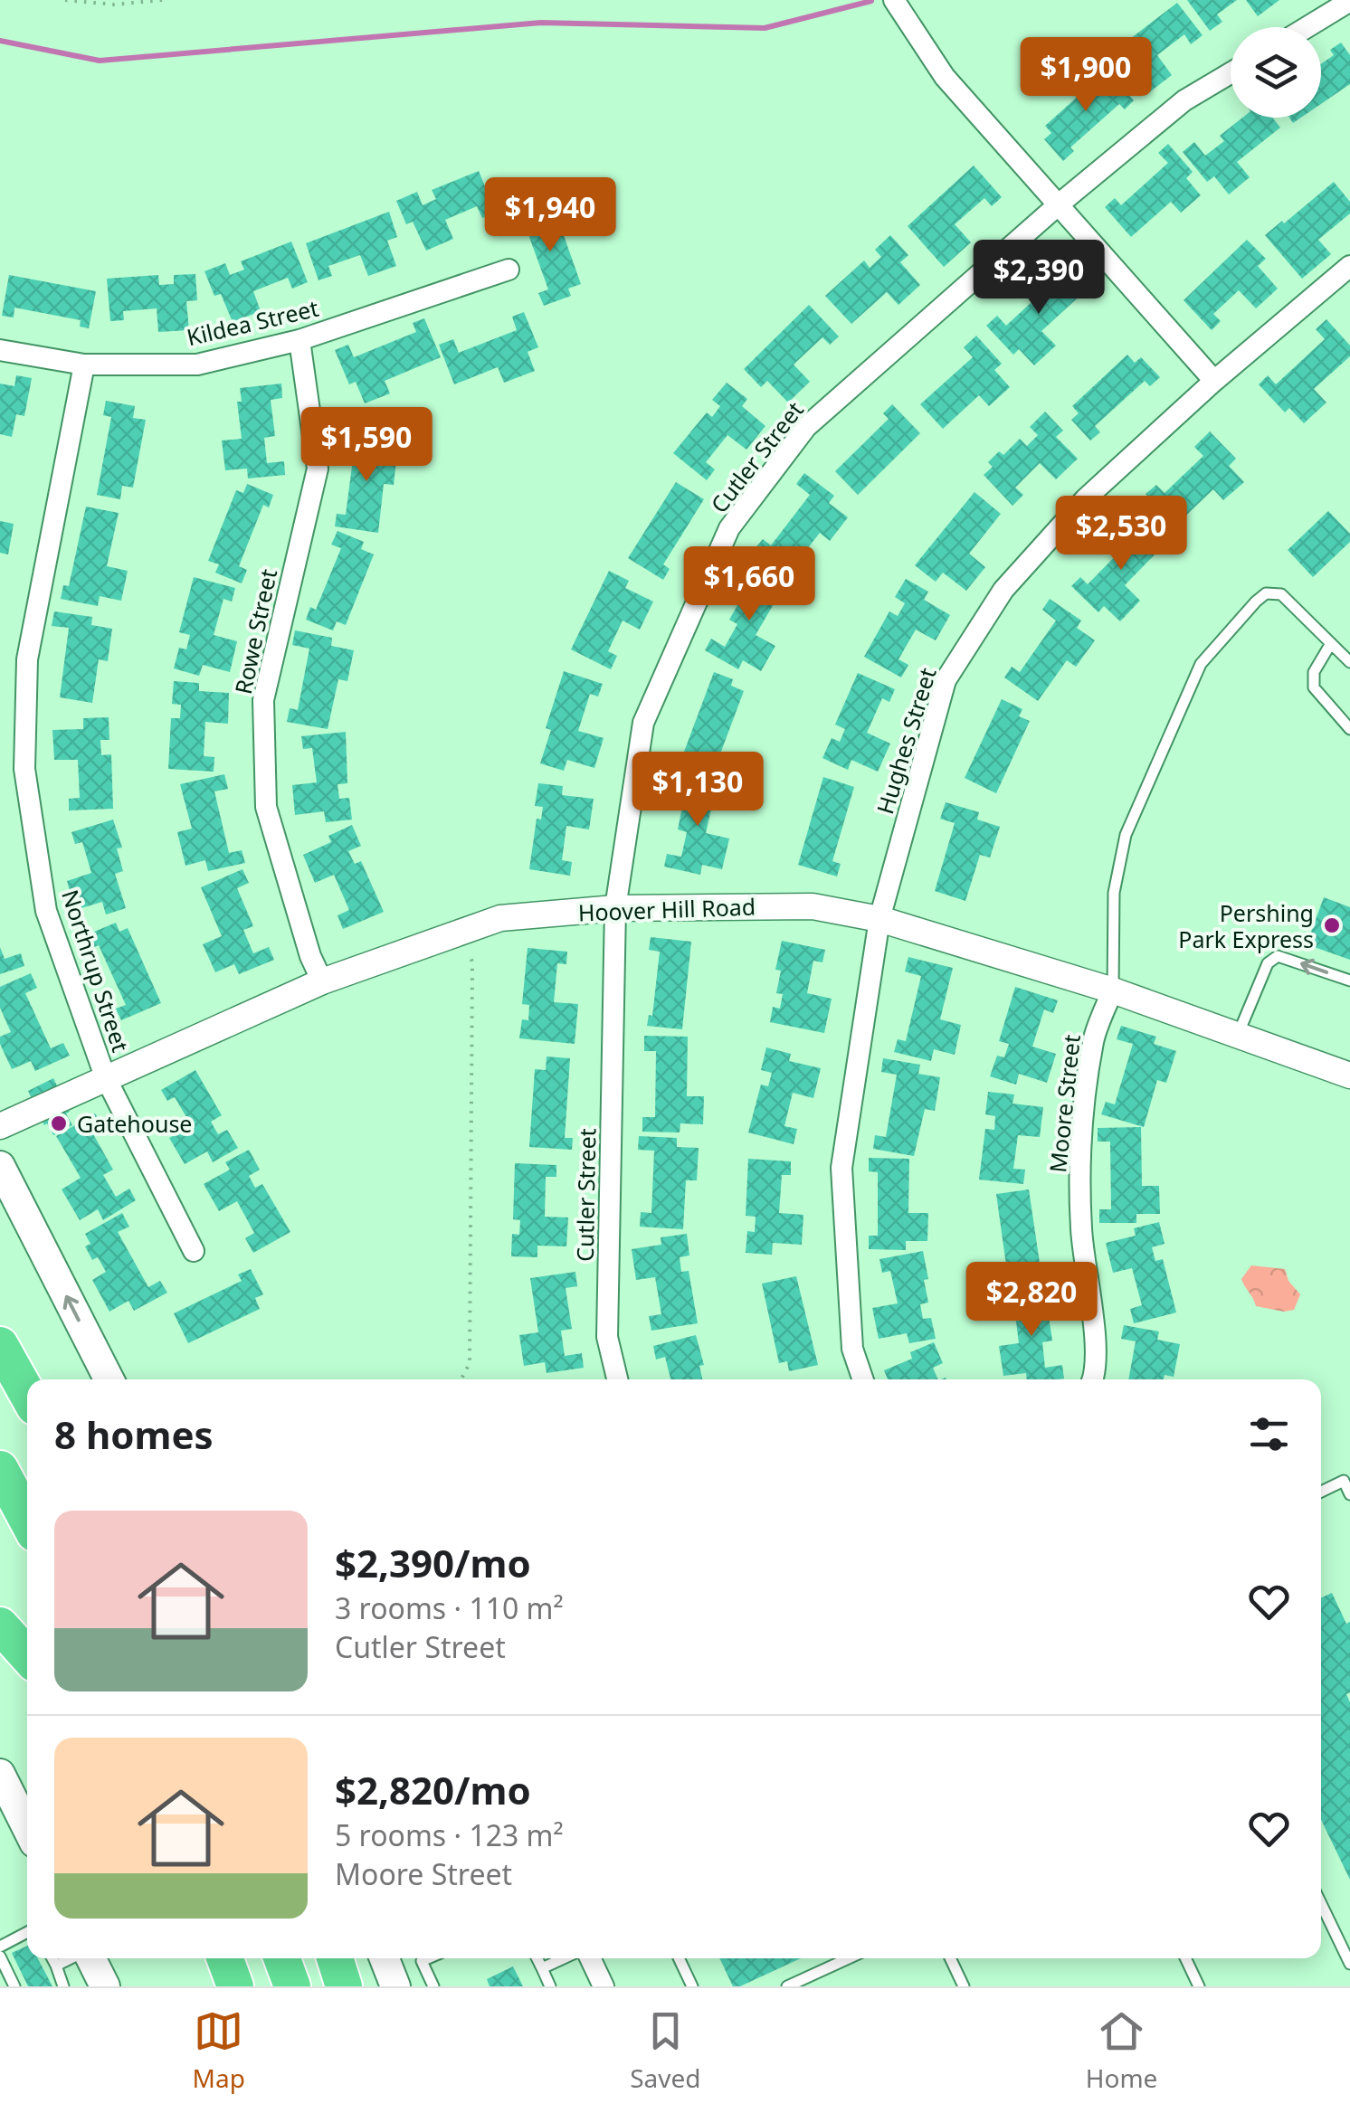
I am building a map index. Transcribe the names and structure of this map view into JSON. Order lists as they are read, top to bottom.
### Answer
{
  "streets": {
    "street": [
      "Kildea Street",
      "Cutler Street",
      "Rowe Street",
      "Hughes Street",
      "Hoover Hill Road",
      "Northrup Street",
      "Moore Street"
    ]
  },
  "crossings": [
    ["Kildea Street", "Rowe Street"],
    ["Kildea Street", "Northrup Street"],
    ["Cutler Street", "Hoover Hill Road"],
    ["Rowe Street", "Hoover Hill Road"],
    ["Hughes Street", "Hoover Hill Road"],
    ["Hoover Hill Road", "Northrup Street"],
    ["Hoover Hill Road", "Moore Street"]
  ],
  "places": ["Pershing Park Express", "Gatehouse"],
  "page": {
    "price": [
      "$1,900",
      "$1,940",
      "$2,390",
      "$1,590",
      "$2,530",
      "$1,660",
      "$1,130",
      "$2,820"
    ],
    "heading": "8 homes",
    "list": [
      {
        "name": "$2,390/mo",
        "note": "3 rooms · 110 m² · Cutler Street"
      },
      {
        "name": "$2,820/mo",
        "note": "5 rooms · 123 m² · Moore Street"
      }
    ],
    "tabs": ["Map", "Saved", "Home"]
  }
}
